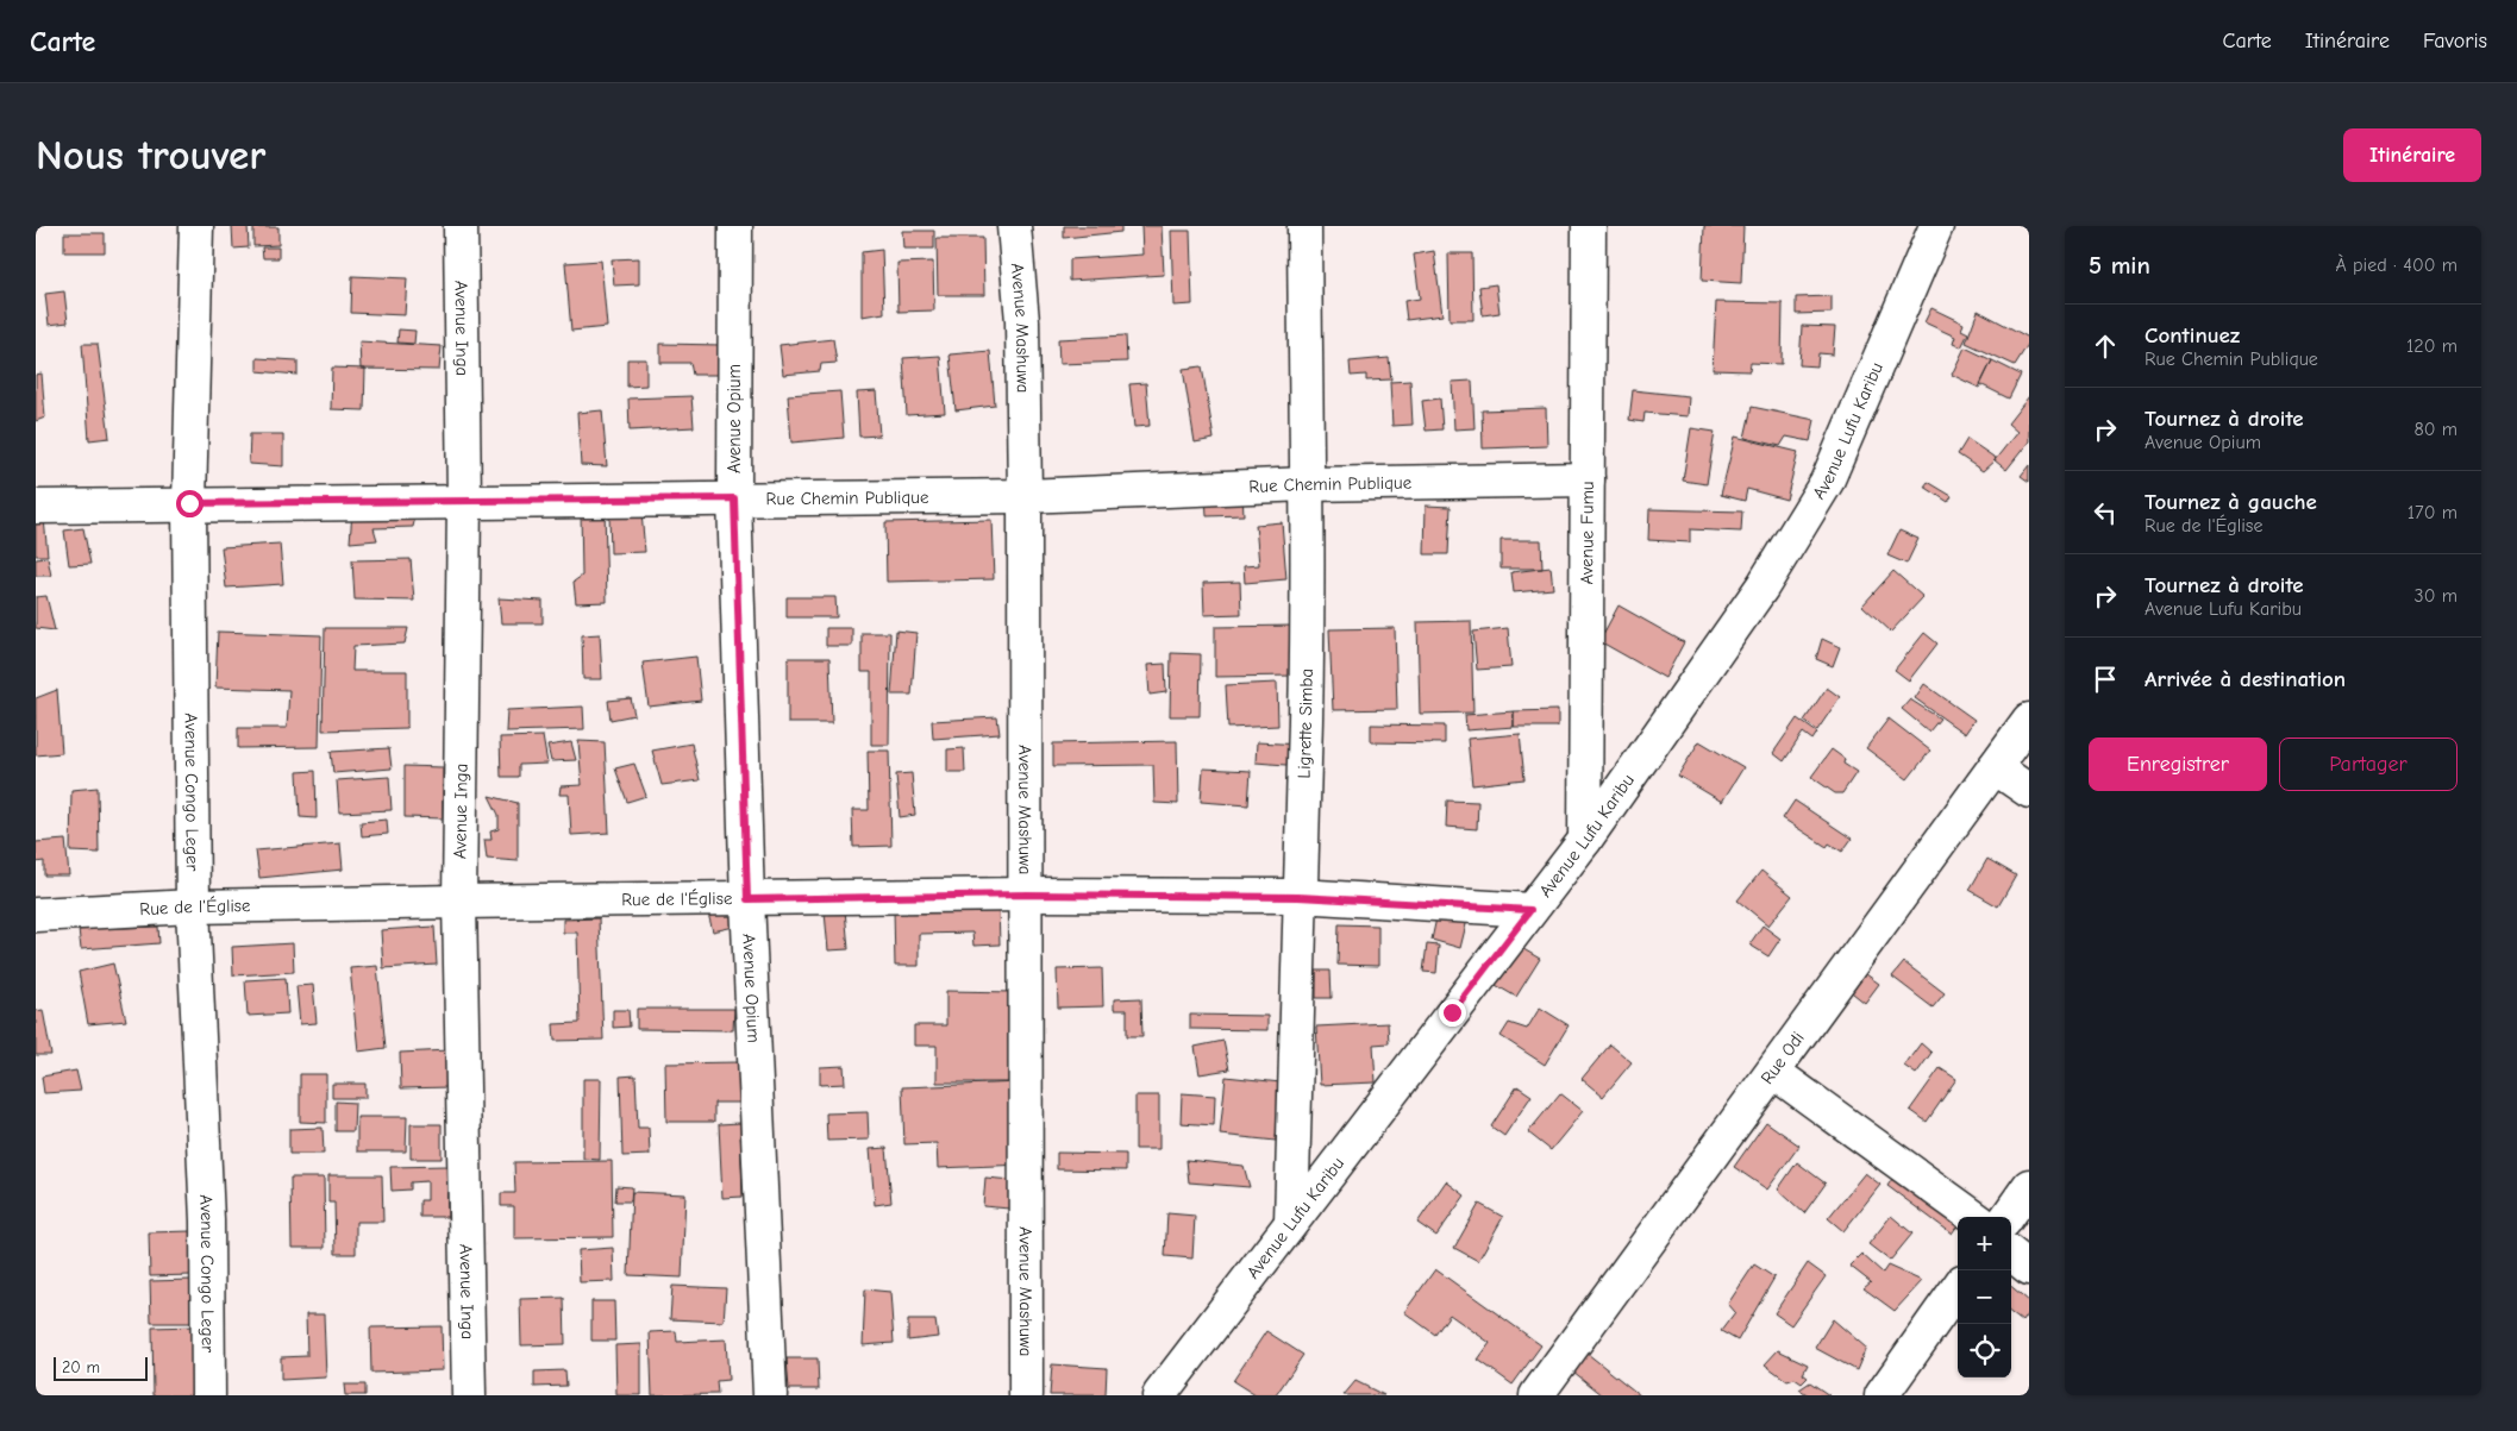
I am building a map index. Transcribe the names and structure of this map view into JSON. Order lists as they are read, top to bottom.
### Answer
{
  "streets": {
    "street": [
      "Avenue Mashuwa",
      "Avenue Inga",
      "Avenue Opium",
      "Avenue Lufu Karibu",
      "Rue Chemin Publique",
      "Avenue Fumu",
      "Ligrette Simba",
      "Avenue Congo Leger",
      "Rue de l'Église",
      "Rue Odi"
    ]
  },
  "crossings": [
    ["Avenue Mashuwa", "Rue Chemin Publique"],
    ["Avenue Mashuwa", "Rue de l'Église"],
    ["Avenue Inga", "Rue Chemin Publique"],
    ["Avenue Inga", "Rue de l'Église"],
    ["Avenue Opium", "Rue Chemin Publique"],
    ["Avenue Opium", "Rue de l'Église"],
    ["Avenue Lufu Karibu", "Avenue Fumu"],
    ["Avenue Lufu Karibu", "Ligrette Simba"],
    ["Avenue Lufu Karibu", "Rue de l'Église"],
    ["Rue Chemin Publique", "Avenue Fumu"],
    ["Rue Chemin Publique", "Ligrette Simba"],
    ["Rue Chemin Publique", "Avenue Congo Leger"],
    ["Ligrette Simba", "Rue de l'Église"],
    ["Avenue Congo Leger", "Rue de l'Église"]
  ],
  "scale_bar": "20 m",
  "page": {
    "header": "Carte",
    "nav": ["Carte", "Itinéraire", "Favoris"],
    "buttons": [
      "Itinéraire",
      ["Enregistrer", "Partager"]
    ],
    "title": "Nous trouver",
    "heading": ["5 min", "À pied · 400 m"],
    "list": [
      ["Continuez", "Rue Chemin Publique", "120 m"],
      ["Tournez à droite", "Avenue Opium", "80 m"],
      ["Tournez à gauche", "Rue de l'Église", "170 m"],
      ["Tournez à droite", "Avenue Lufu Karibu", "30 m"],
      "Arrivée à destination"
    ],
    "map_buttons": ["+", "−"],
    "scale": "20 m"
  }
}
